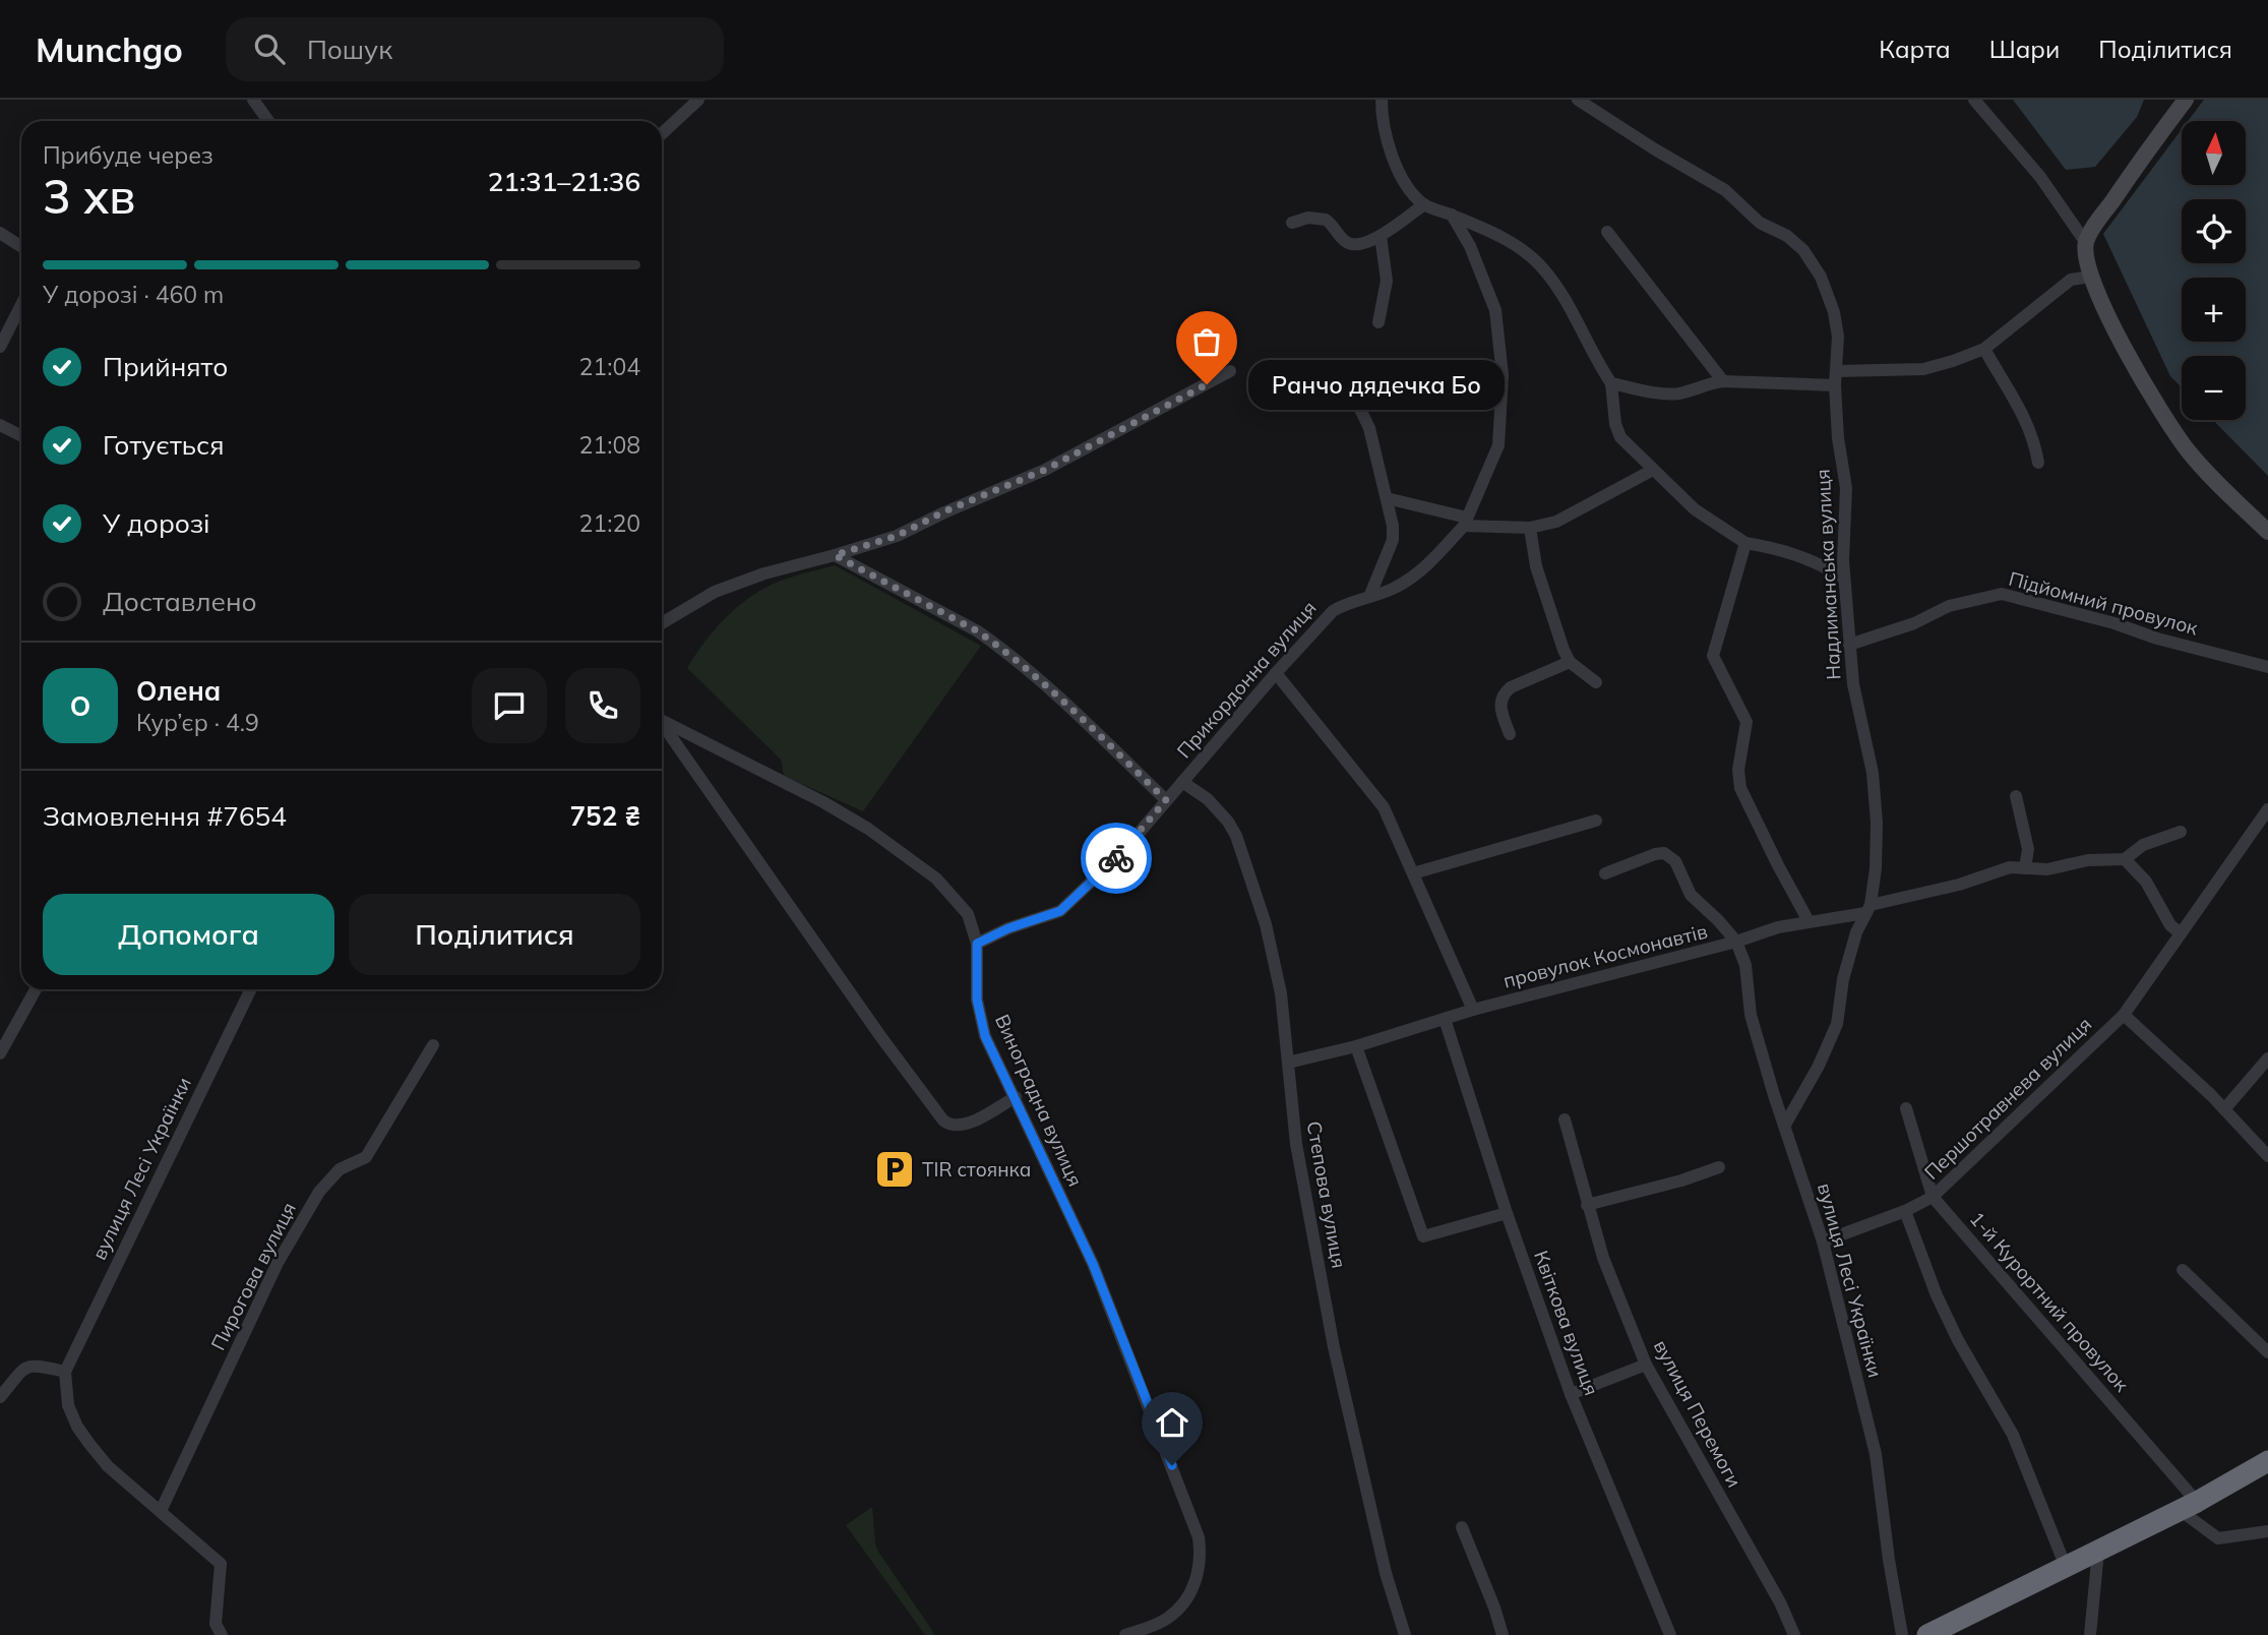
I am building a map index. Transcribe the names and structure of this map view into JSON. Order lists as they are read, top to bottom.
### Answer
{
  "streets": {
    "street": [
      "Надлиманська вулиця",
      "Підйомний провулок",
      "Прикордонна вулиця",
      "провулок Космонавтів",
      "Першотравнева вулиця",
      "Виноградна вулиця",
      "вулиця Лесі Українки",
      "Степова вулиця",
      "Пирогова вулиця",
      "1-й Курортний провулок",
      "Квіткова вулиця",
      "вулиця Перемоги"
    ]
  },
  "crossings": [
    ["Надлиманська вулиця", "Підйомний провулок"],
    ["Надлиманська вулиця", "провулок Космонавтів"],
    ["Надлиманська вулиця", "вулиця Лесі Українки"],
    ["Прикордонна вулиця", "Виноградна вулиця"],
    ["Прикордонна вулиця", "Степова вулиця"],
    ["провулок Космонавтів", "вулиця Лесі Українки"],
    ["провулок Космонавтів", "Степова вулиця"],
    ["провулок Космонавтів", "Квіткова вулиця"],
    ["Першотравнева вулиця", "вулиця Лесі Українки"],
    ["Першотравнева вулиця", "1-й Курортний провулок"]
  ],
  "places": {
    "other": ["Ранчо дядечка Бо"],
    "parking": ["TIR стоянка"]
  },
  "north": "top",
  "page": {
    "header": "Munchgo",
    "search": "Пошук",
    "nav": ["Карта", "Шари", "Поділитися"],
    "map_buttons": ["+", "−"],
    "heading": ["3 хв", "Прибуде через", "21:31–21:36"],
    "panel": [
      "Олена",
      "Кур’єр · 4.9",
      "Замовлення #7654",
      "752 ₴"
    ],
    "bar": "У дорозі · 460 m",
    "list": [
      ["Прийнято", "21:04"],
      ["Готується", "21:08"],
      ["У дорозі", "21:20"],
      "Доставлено"
    ],
    "bubble": "Ранчо дядечка Бо",
    "round": "О",
    "buttons": ["Допомога", "Поділитися"]
  }
}
